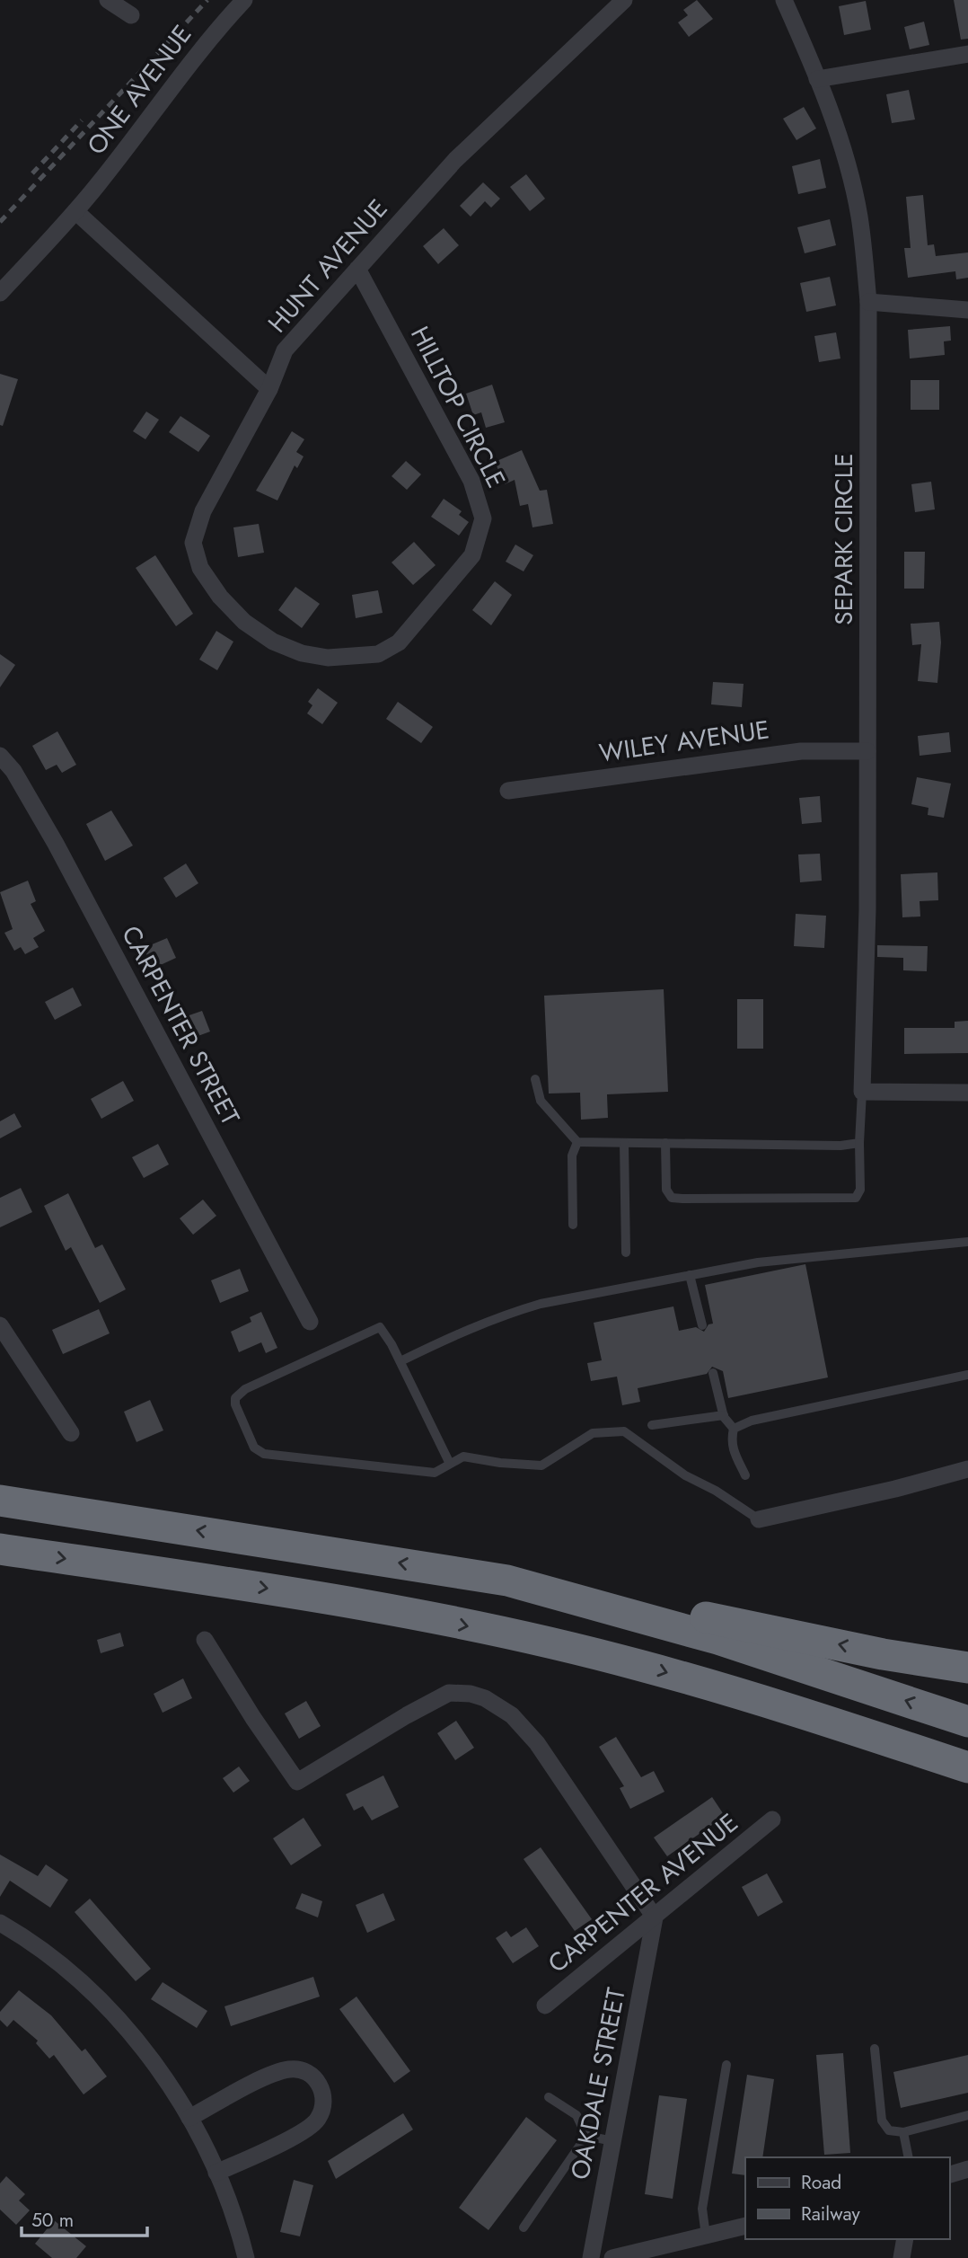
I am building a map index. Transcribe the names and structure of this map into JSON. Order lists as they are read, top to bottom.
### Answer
{
  "streets": {
    "street": [
      "ONE AVENUE",
      "HUNT AVENUE",
      "HILLTOP CIRCLE",
      "SEPARK CIRCLE",
      "WILEY AVENUE",
      "CARPENTER STREET",
      "CARPENTER AVENUE",
      "OAKDALE STREET"
    ]
  },
  "crossings": [
    ["HUNT AVENUE", "HILLTOP CIRCLE"],
    ["SEPARK CIRCLE", "WILEY AVENUE"],
    ["CARPENTER AVENUE", "OAKDALE STREET"]
  ],
  "legend": ["Road", "Railway"],
  "scale_bar": "50 m"
}
